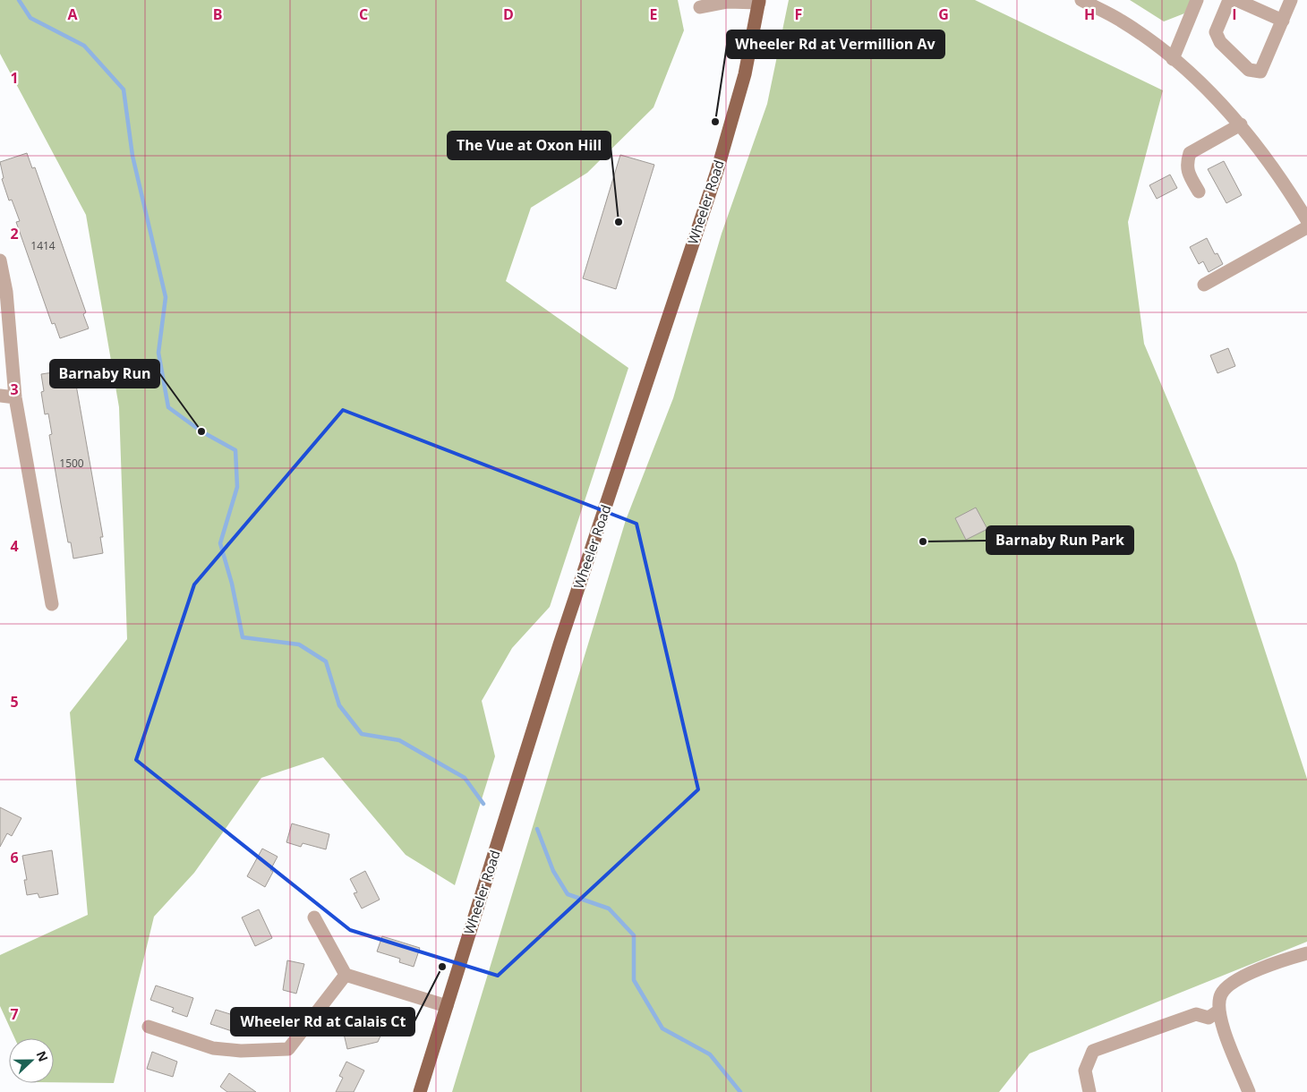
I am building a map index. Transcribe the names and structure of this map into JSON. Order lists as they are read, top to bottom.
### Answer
{
  "streets": {
    "main road": ["Wheeler Road"]
  },
  "places": [
    "Wheeler Rd at Vermillion Av",
    "The Vue at Oxon Hill",
    "Barnaby Run",
    "Barnaby Run Park",
    "Wheeler Rd at Calais Ct"
  ],
  "house_numbers": ["1414", "1500"],
  "north": "right",
  "grid": {
    "columns": [
      "A",
      "B",
      "C",
      "D",
      "E",
      "F",
      "G",
      "H",
      "I"
    ],
    "rows": [
      "1",
      "2",
      "3",
      "4",
      "5",
      "6",
      "7"
    ]
  }
}
